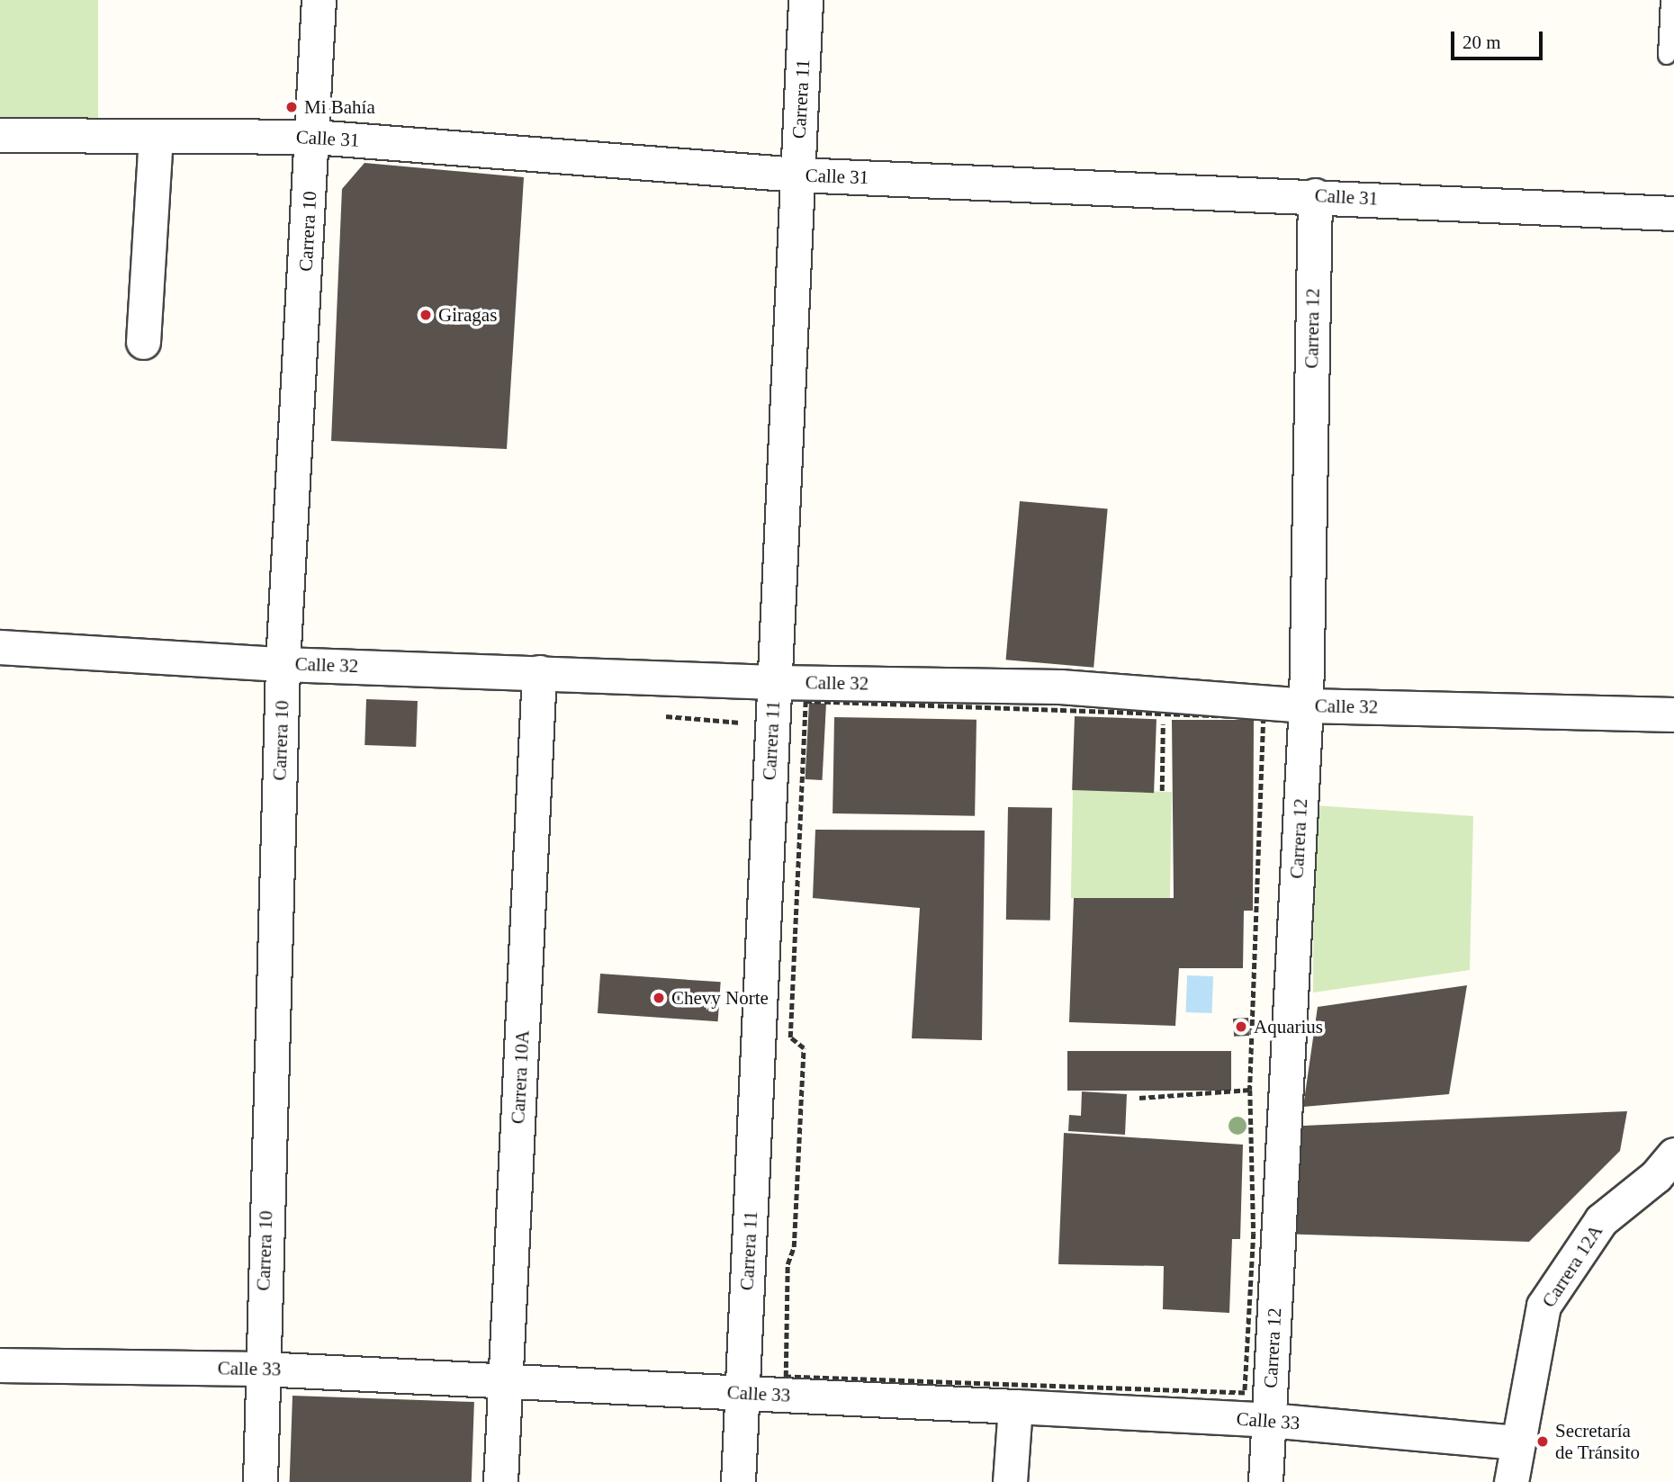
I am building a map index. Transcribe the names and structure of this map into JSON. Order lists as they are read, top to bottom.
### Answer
{
  "streets": {
    "street": [
      "Carrera 11",
      "Calle 31",
      "Carrera 10",
      "Carrera 12",
      "Calle 32",
      "Carrera 10A",
      "Carrera 12A",
      "Calle 33"
    ]
  },
  "crossings": [
    ["Carrera 11", "Calle 31"],
    ["Carrera 11", "Calle 32"],
    ["Carrera 11", "Calle 33"],
    ["Calle 31", "Carrera 10"],
    ["Calle 31", "Carrera 12"],
    ["Carrera 10", "Calle 32"],
    ["Carrera 10", "Calle 33"],
    ["Carrera 12", "Calle 32"],
    ["Carrera 12", "Calle 33"],
    ["Calle 32", "Carrera 10A"],
    ["Carrera 10A", "Calle 33"],
    ["Carrera 12A", "Calle 33"]
  ],
  "places": [
    "Mi Bahía",
    "Giragas",
    "Chevy Norte",
    "Aquarius",
    "Secretaría de Tránsito"
  ],
  "scale_bar": "20 m"
}
